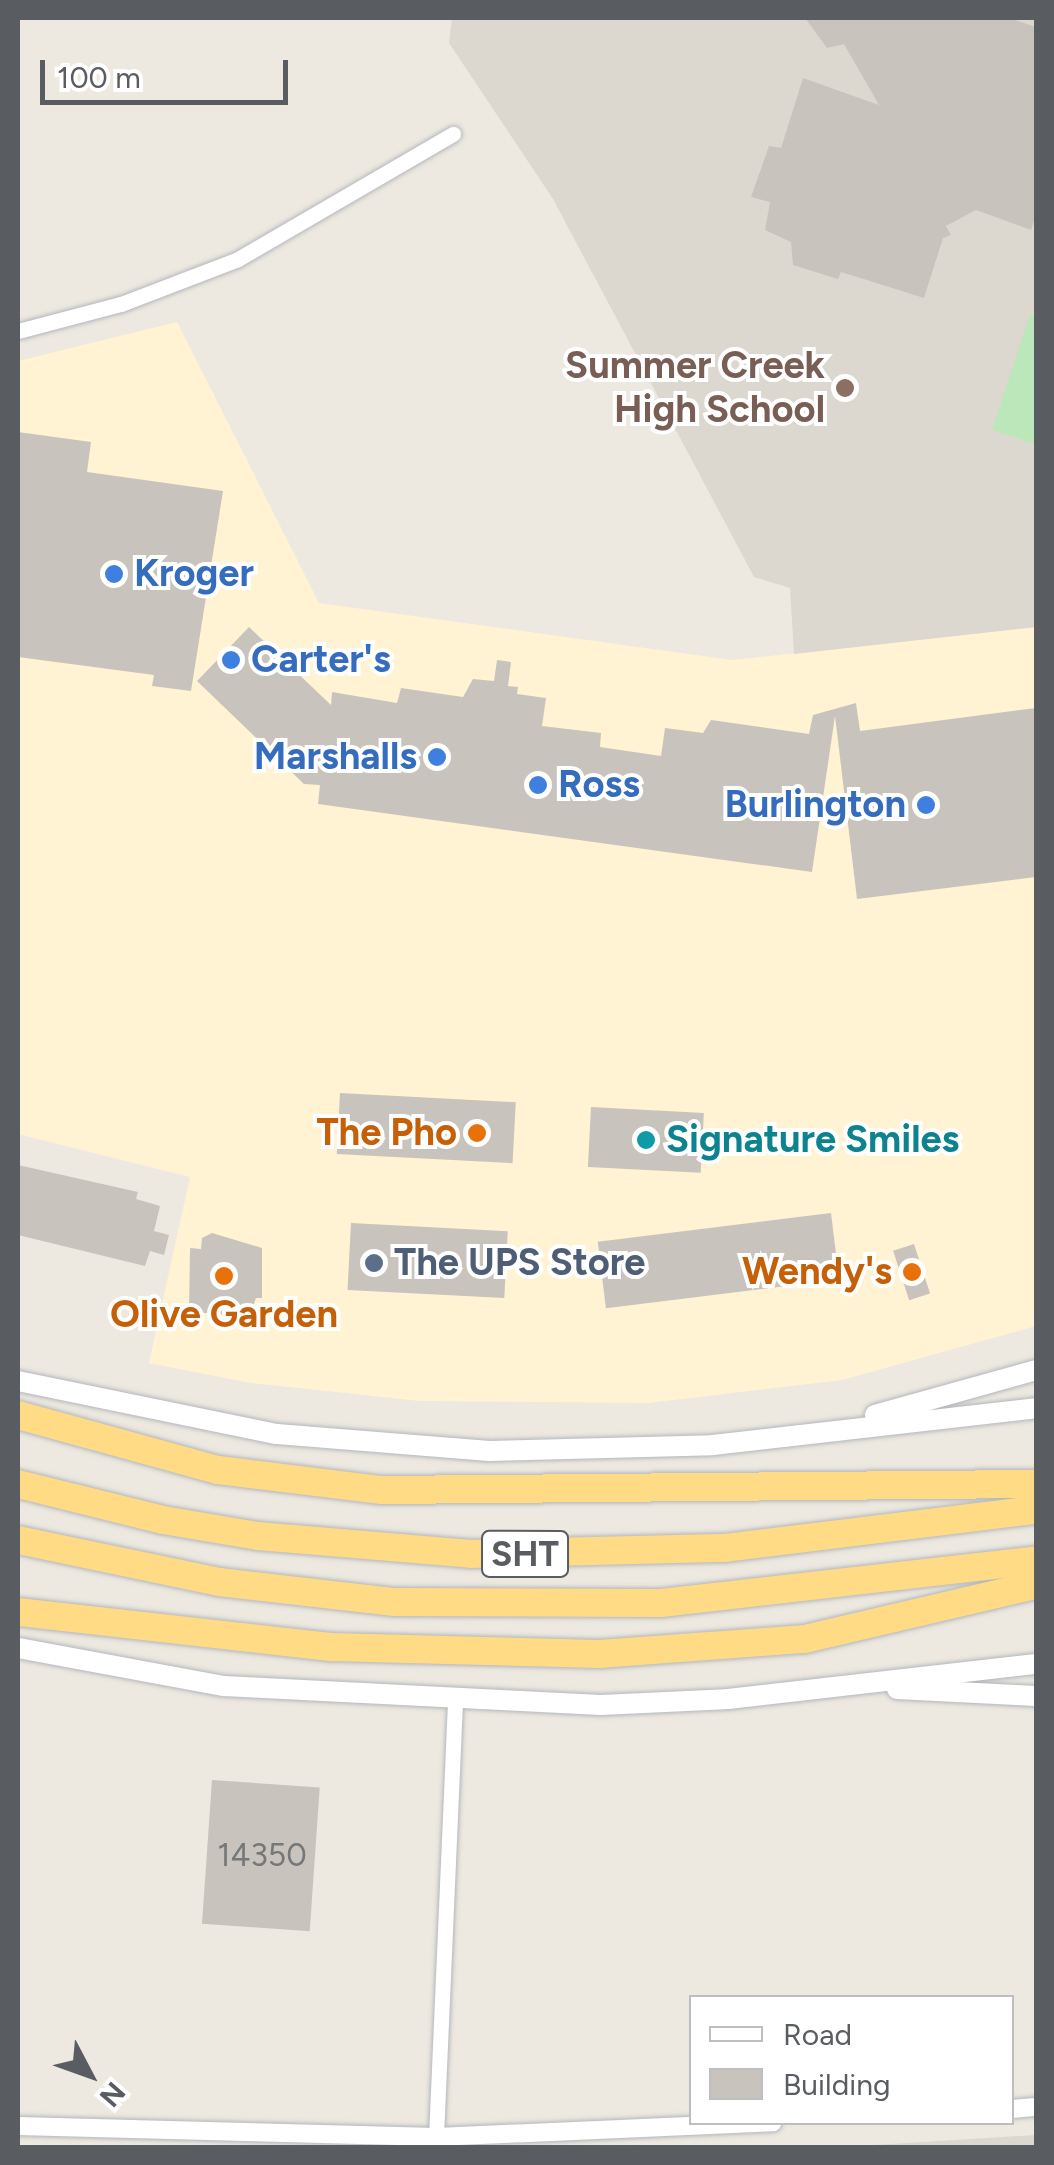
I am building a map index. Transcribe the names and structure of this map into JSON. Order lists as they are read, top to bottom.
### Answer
{
  "streets": {
    "highway": ["SHT"]
  },
  "places": [
    "Summer Creek High School",
    "Kroger",
    "Carter's",
    "Marshalls",
    "Ross",
    "Burlington",
    "The Pho",
    "Signature Smiles",
    "The UPS Store",
    "Wendy's",
    "Olive Garden"
  ],
  "house_numbers": ["14350"],
  "legend": ["Road", "Building"],
  "scale_bar": "100 m",
  "north": "bottom right"
}
